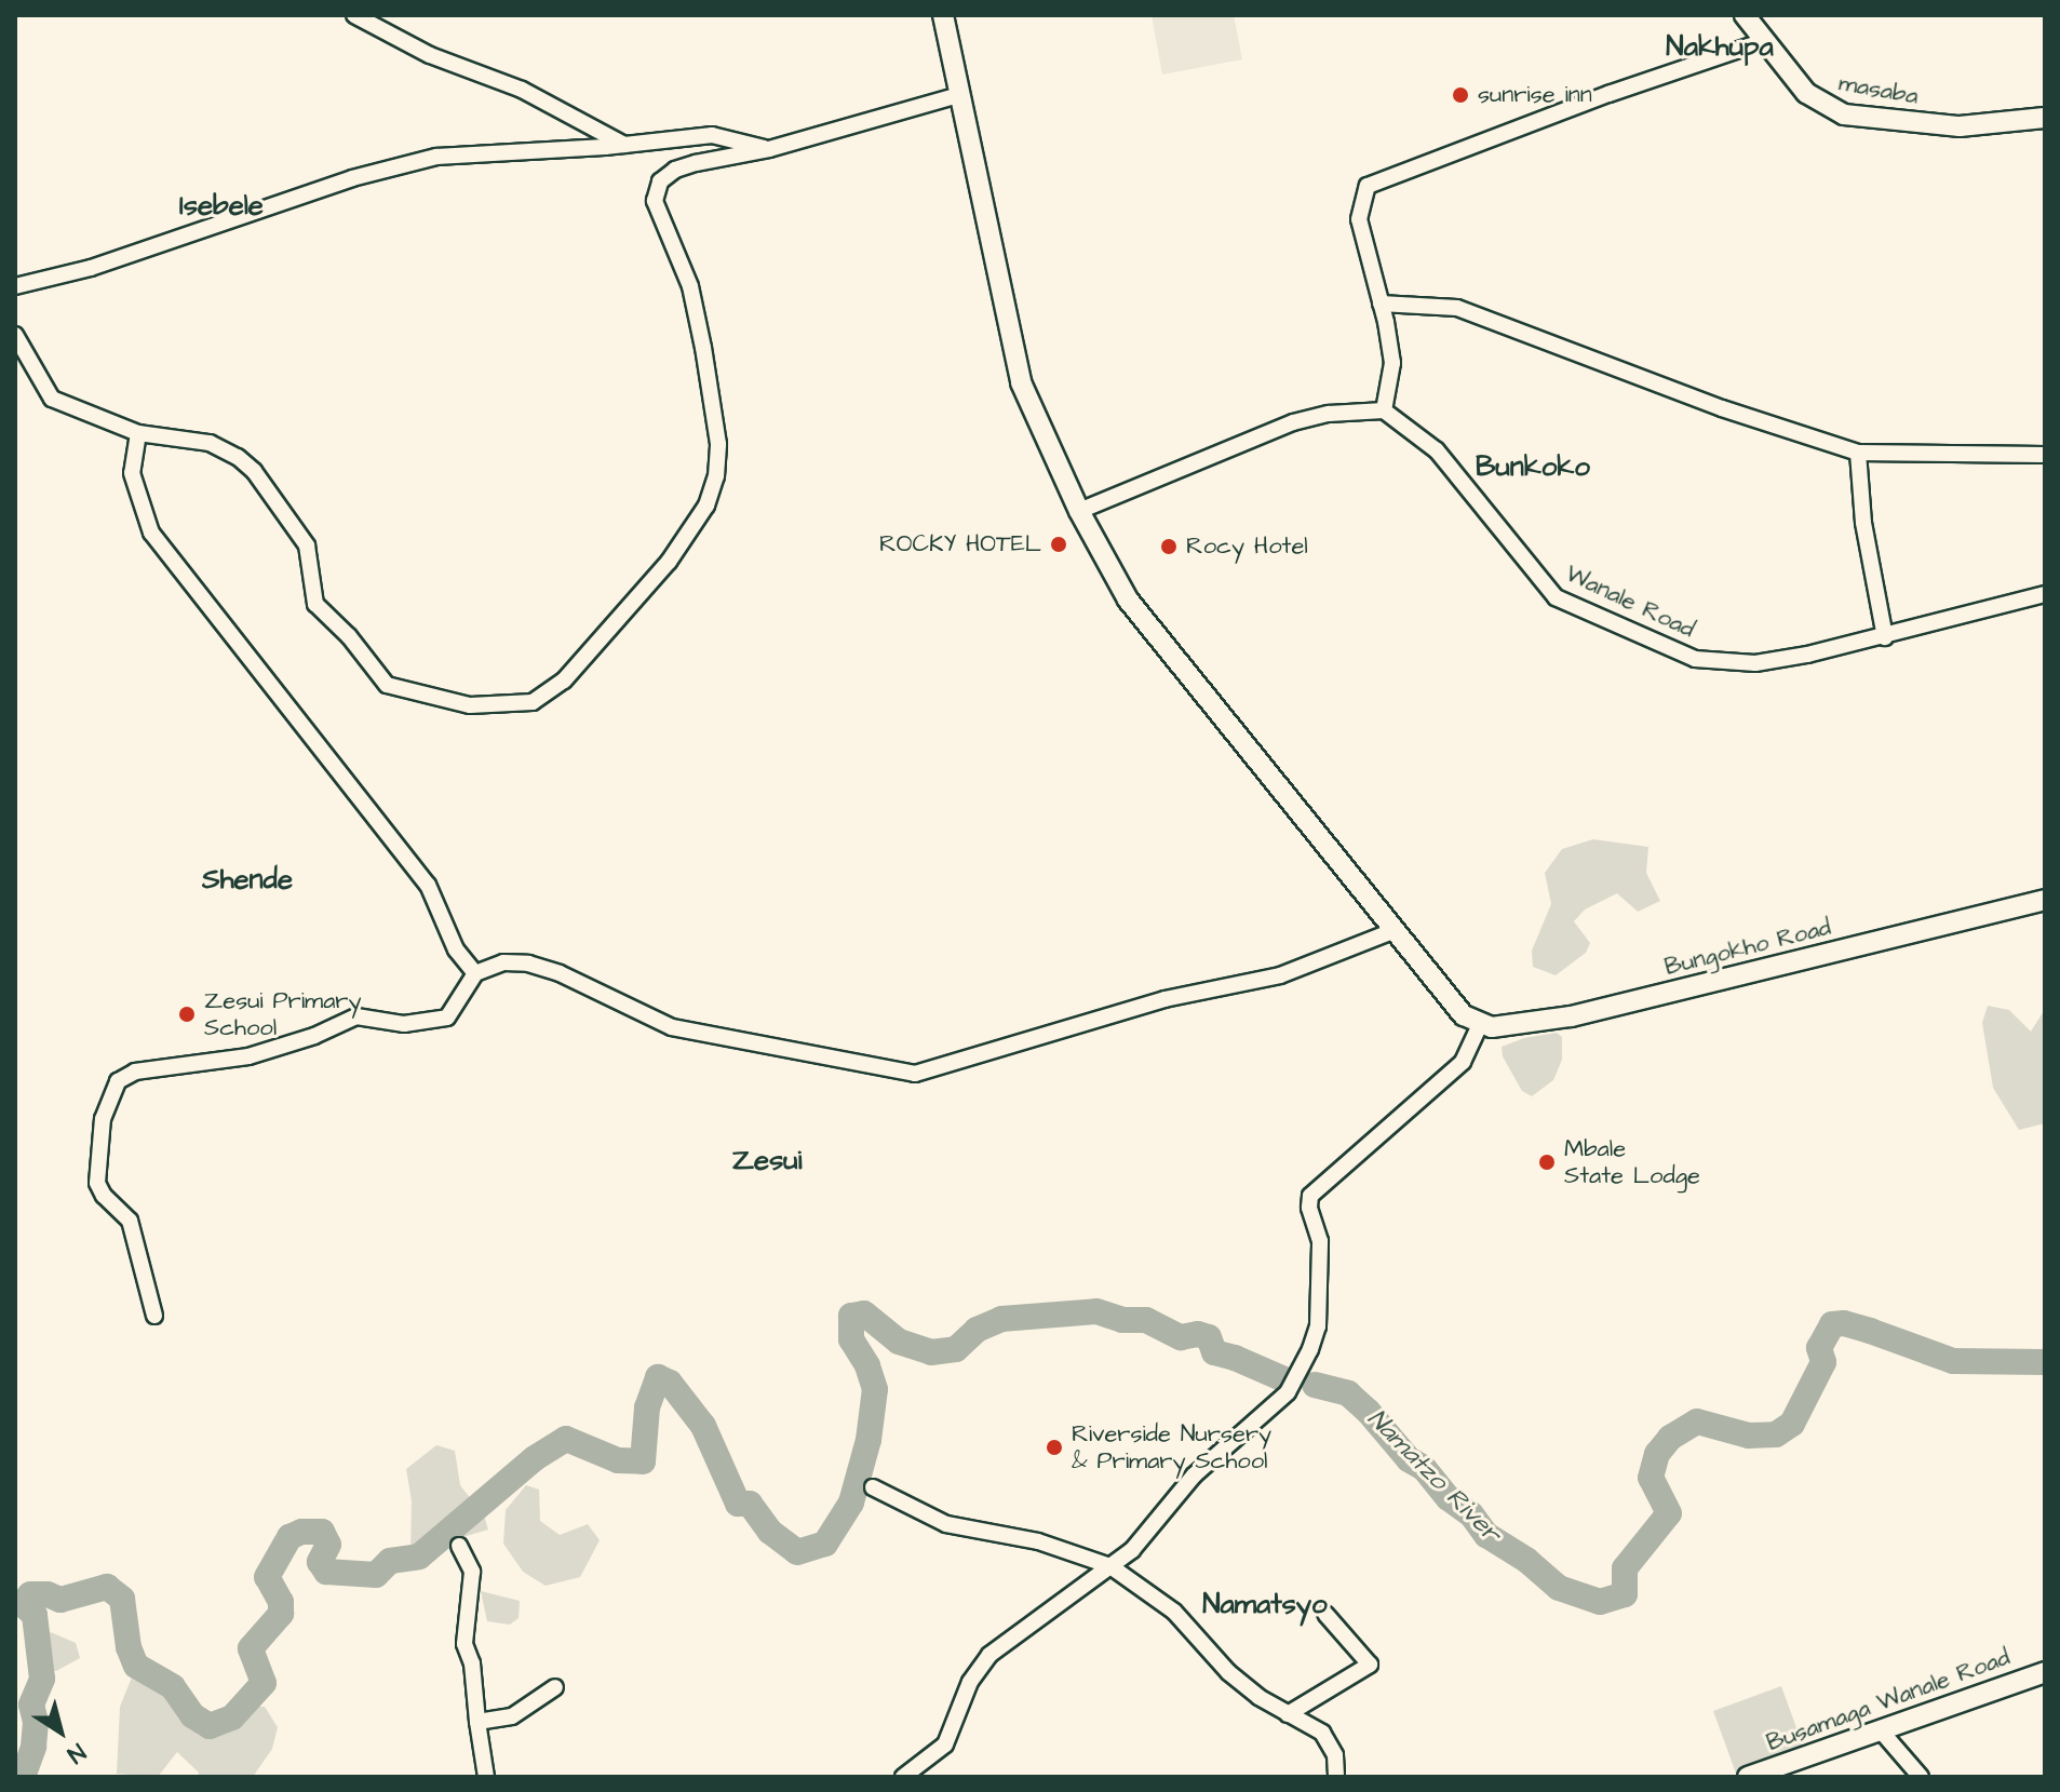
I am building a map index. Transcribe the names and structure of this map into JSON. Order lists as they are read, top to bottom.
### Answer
{
  "streets": {
    "street": [
      "masaba",
      "Wanale Road",
      "Bungokho Road",
      "Busamaga Wanale Road"
    ]
  },
  "districts": [
    "Nakhupa",
    "Isebele",
    "Bunkoko",
    "Shende",
    "Zesui",
    "Namatsyo"
  ],
  "water": ["Namatzo River"],
  "places": [
    "sunrise inn",
    "ROCKY HOTEL",
    "Rocy Hotel",
    "Zesui Primary School",
    "Mbale State Lodge",
    "Riverside Nursery & Primary School"
  ],
  "north": "bottom right"
}
